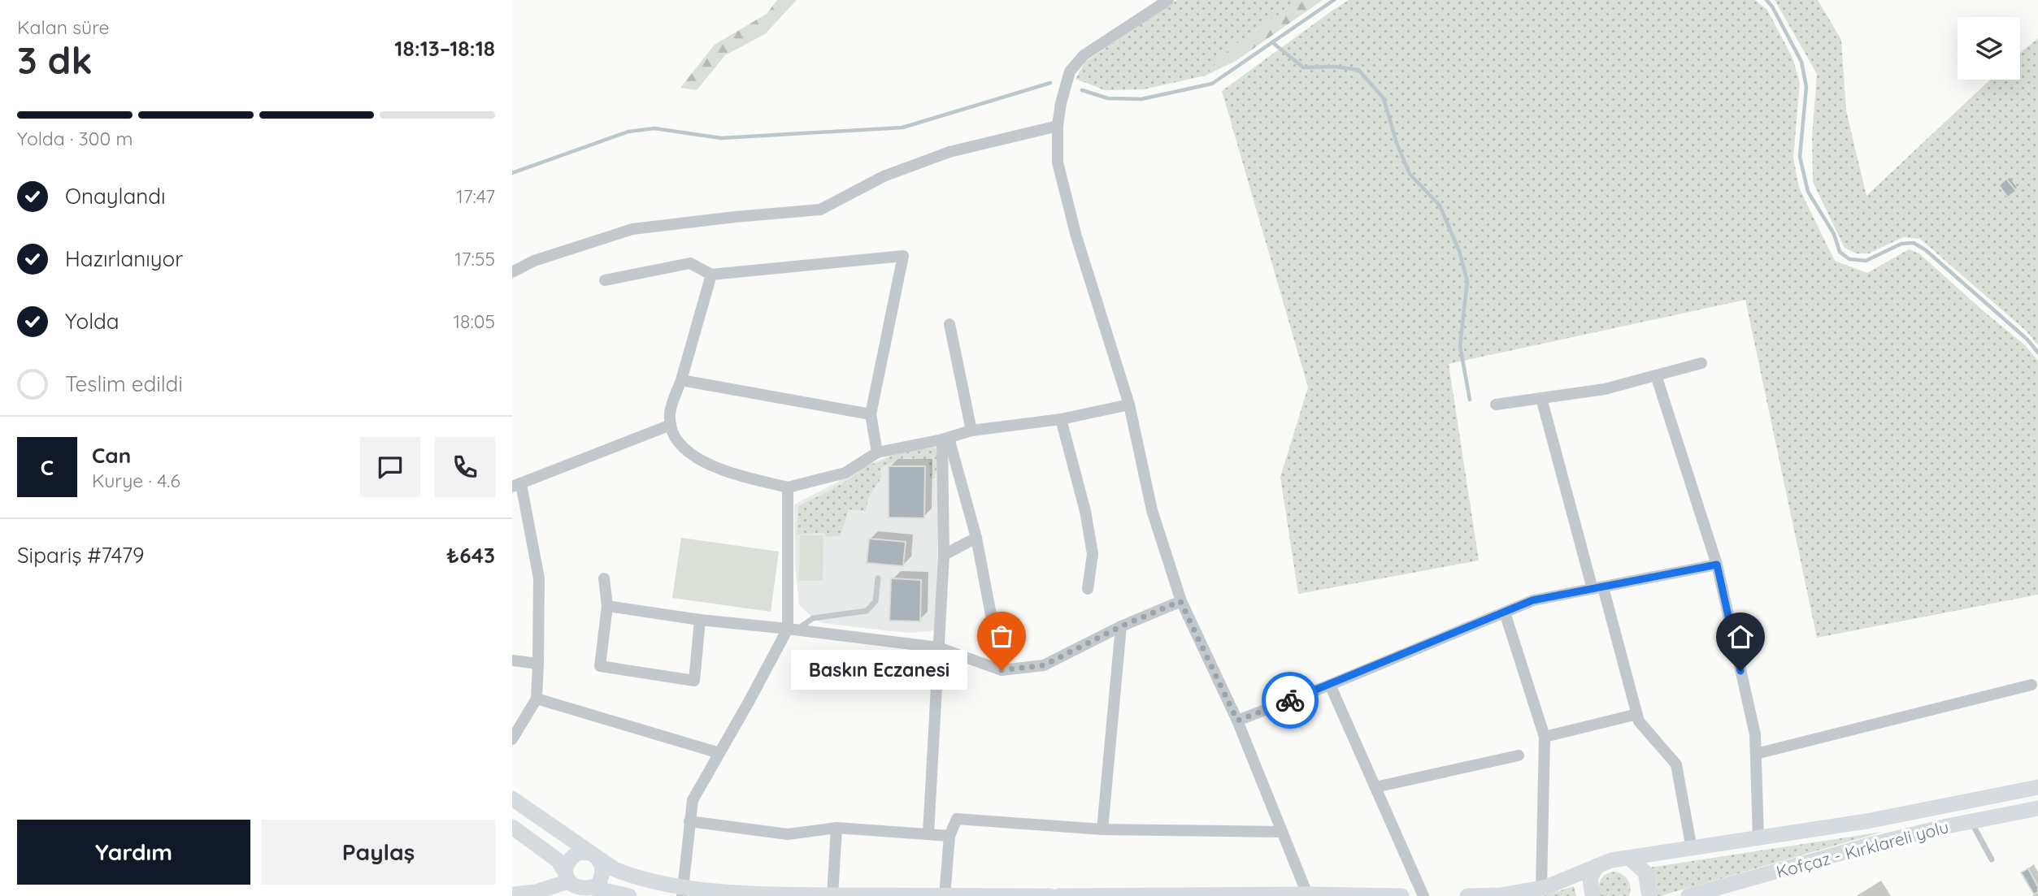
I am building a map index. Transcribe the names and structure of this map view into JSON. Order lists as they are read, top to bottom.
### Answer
{
  "streets": {
    "main road": ["Kofçaz - Kırklareli yolu"]
  },
  "places": ["Baskın Eczanesi"],
  "page": {
    "heading": ["3 dk", "Kalan süre", "18:13–18:18"],
    "panel": [
      "Can",
      "Kurye · 4.6",
      "Sipariş #7479",
      "₺643"
    ],
    "bar": "Yolda · 300 m",
    "list": [
      ["Onaylandı", "17:47"],
      ["Hazırlanıyor", "17:55"],
      ["Yolda", "18:05"],
      "Teslim edildi"
    ],
    "round": "C",
    "bubble": "Baskın Eczanesi",
    "buttons": ["Yardım", "Paylaş"]
  }
}
